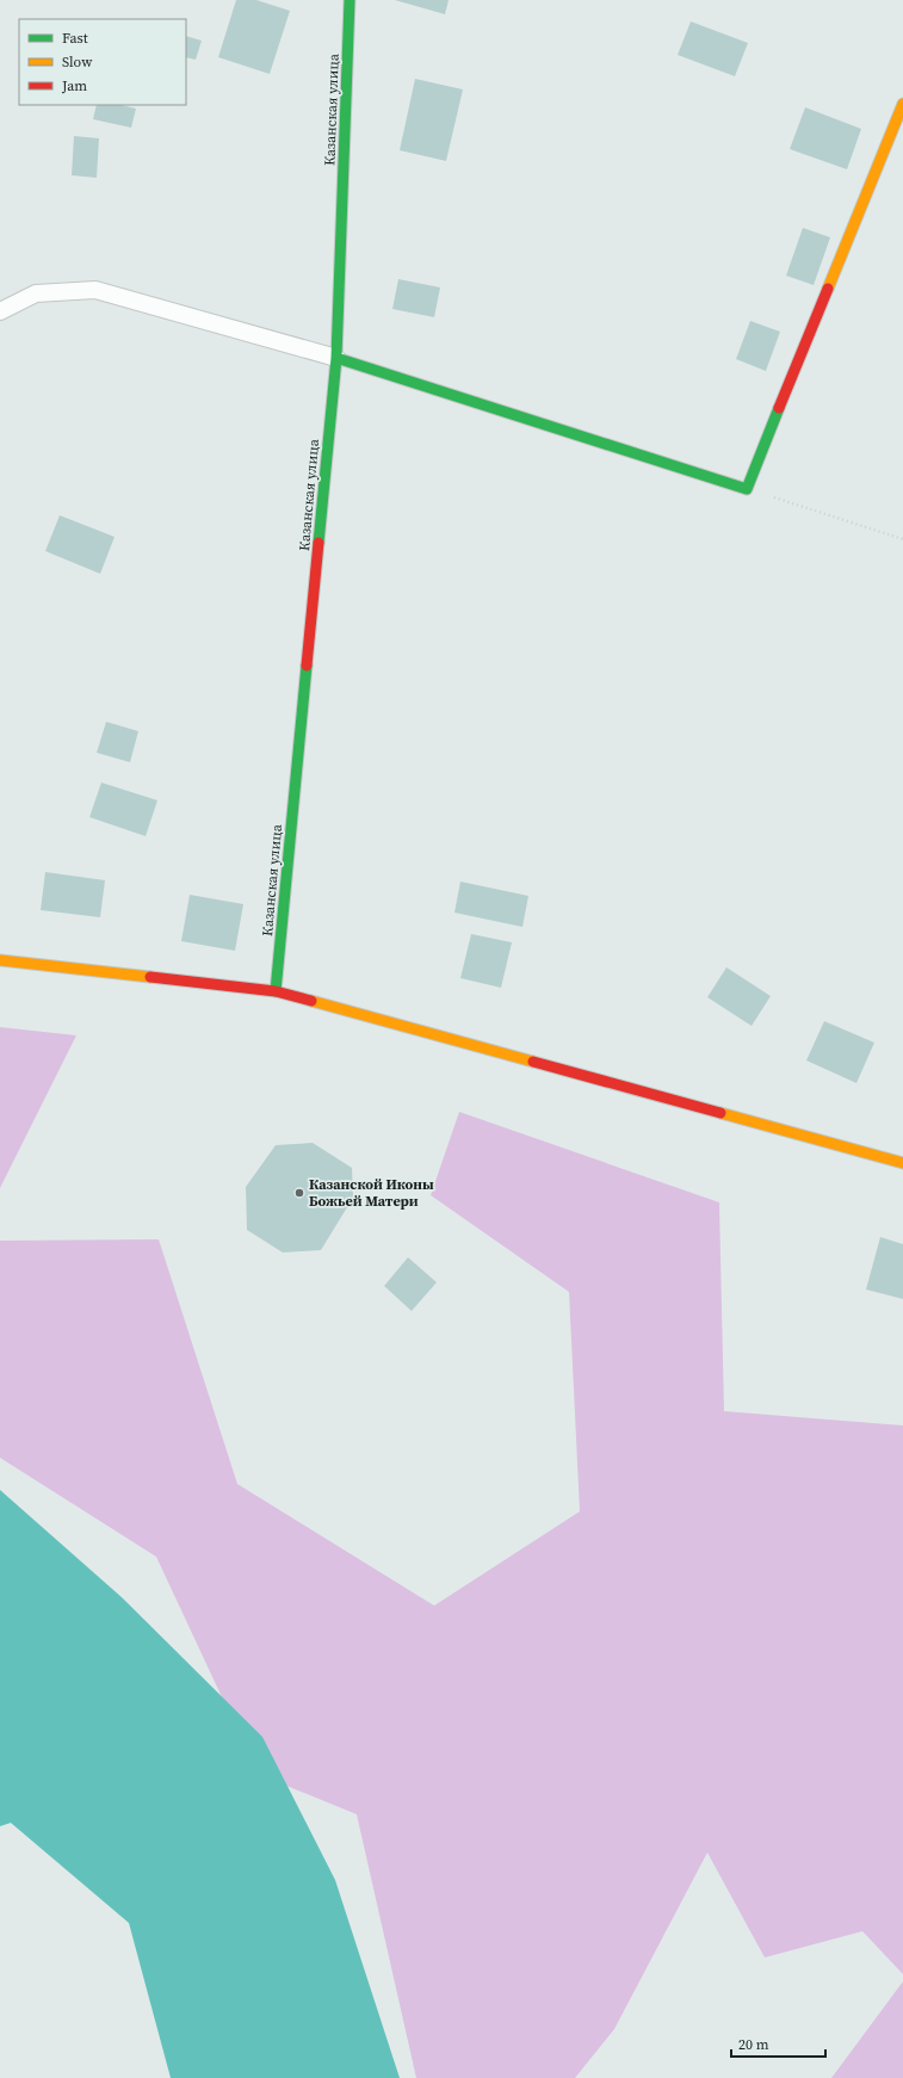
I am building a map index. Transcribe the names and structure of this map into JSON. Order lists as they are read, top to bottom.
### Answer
{
  "streets": {
    "street": ["Казанская улица"]
  },
  "places": ["Казанской Иконы Божьей Матери"],
  "legend": ["Fast", "Slow", "Jam"],
  "scale_bar": "20 m"
}
